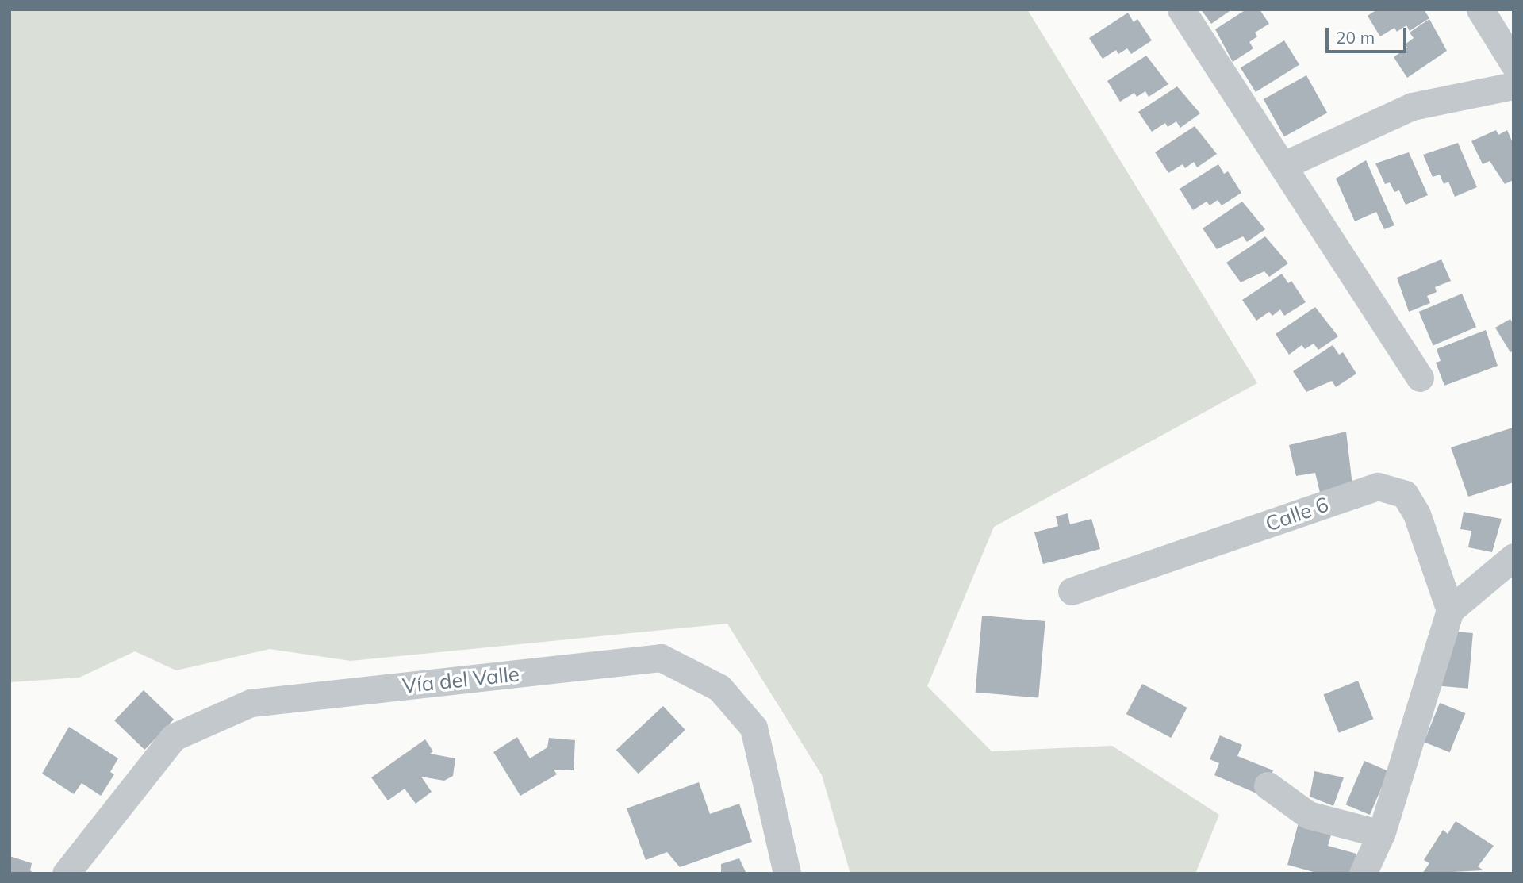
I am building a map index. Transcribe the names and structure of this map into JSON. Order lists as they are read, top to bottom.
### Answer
{
  "streets": {
    "street": ["Calle 6", "Vía del Valle"]
  },
  "scale_bar": "20 m"
}
